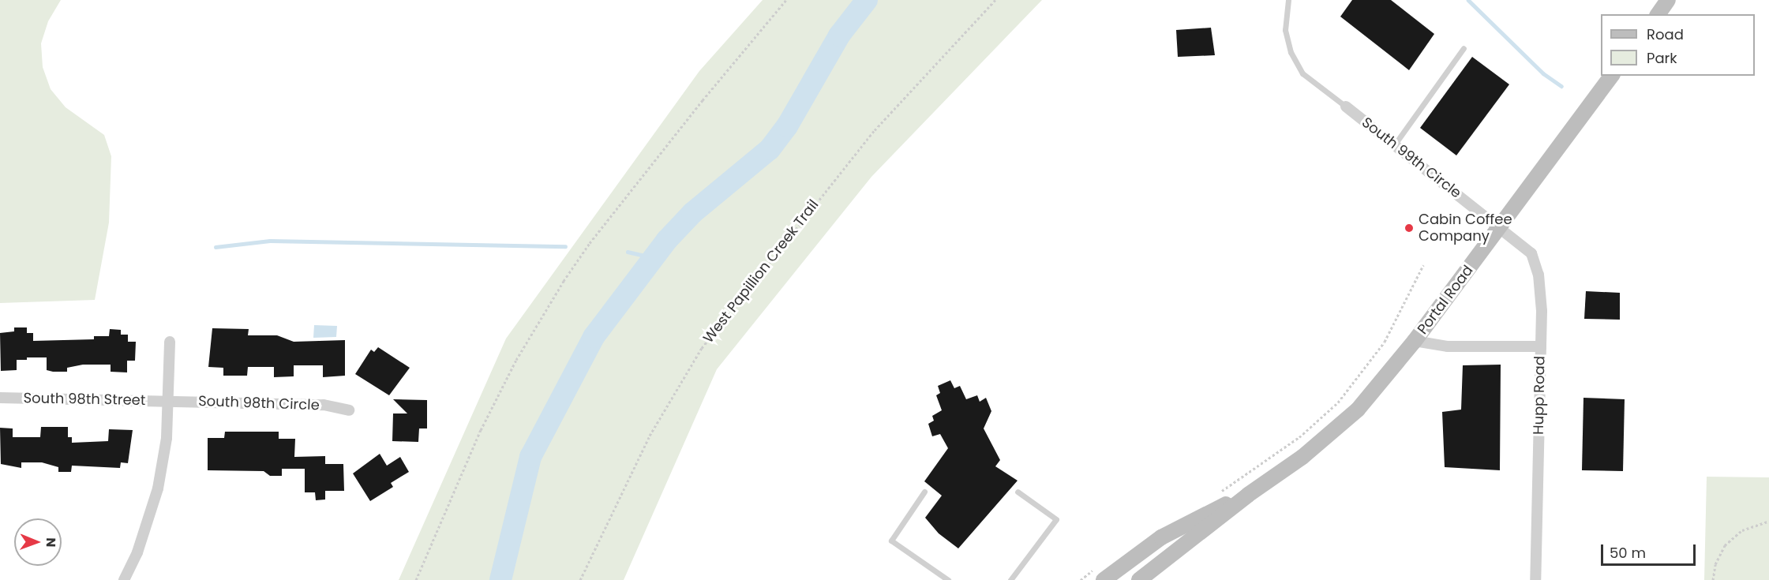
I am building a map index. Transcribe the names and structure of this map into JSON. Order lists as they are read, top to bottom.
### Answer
{
  "streets": {
    "main road": ["Portal Road"],
    "street": [
      "South 99th Circle",
      "Hupp Road",
      "South 98th Street",
      "South 98th Circle"
    ],
    "path": ["West Papillion Creek Trail"]
  },
  "crossings": [
    ["South 99th Circle", "Portal Road"],
    ["South 99th Circle", "Hupp Road"],
    ["Portal Road", "Hupp Road"],
    ["South 98th Street", "South 98th Circle"]
  ],
  "places": ["Cabin Coffee Company"],
  "legend": ["Road", "Park"],
  "scale_bar": "50 m",
  "north": "right"
}
